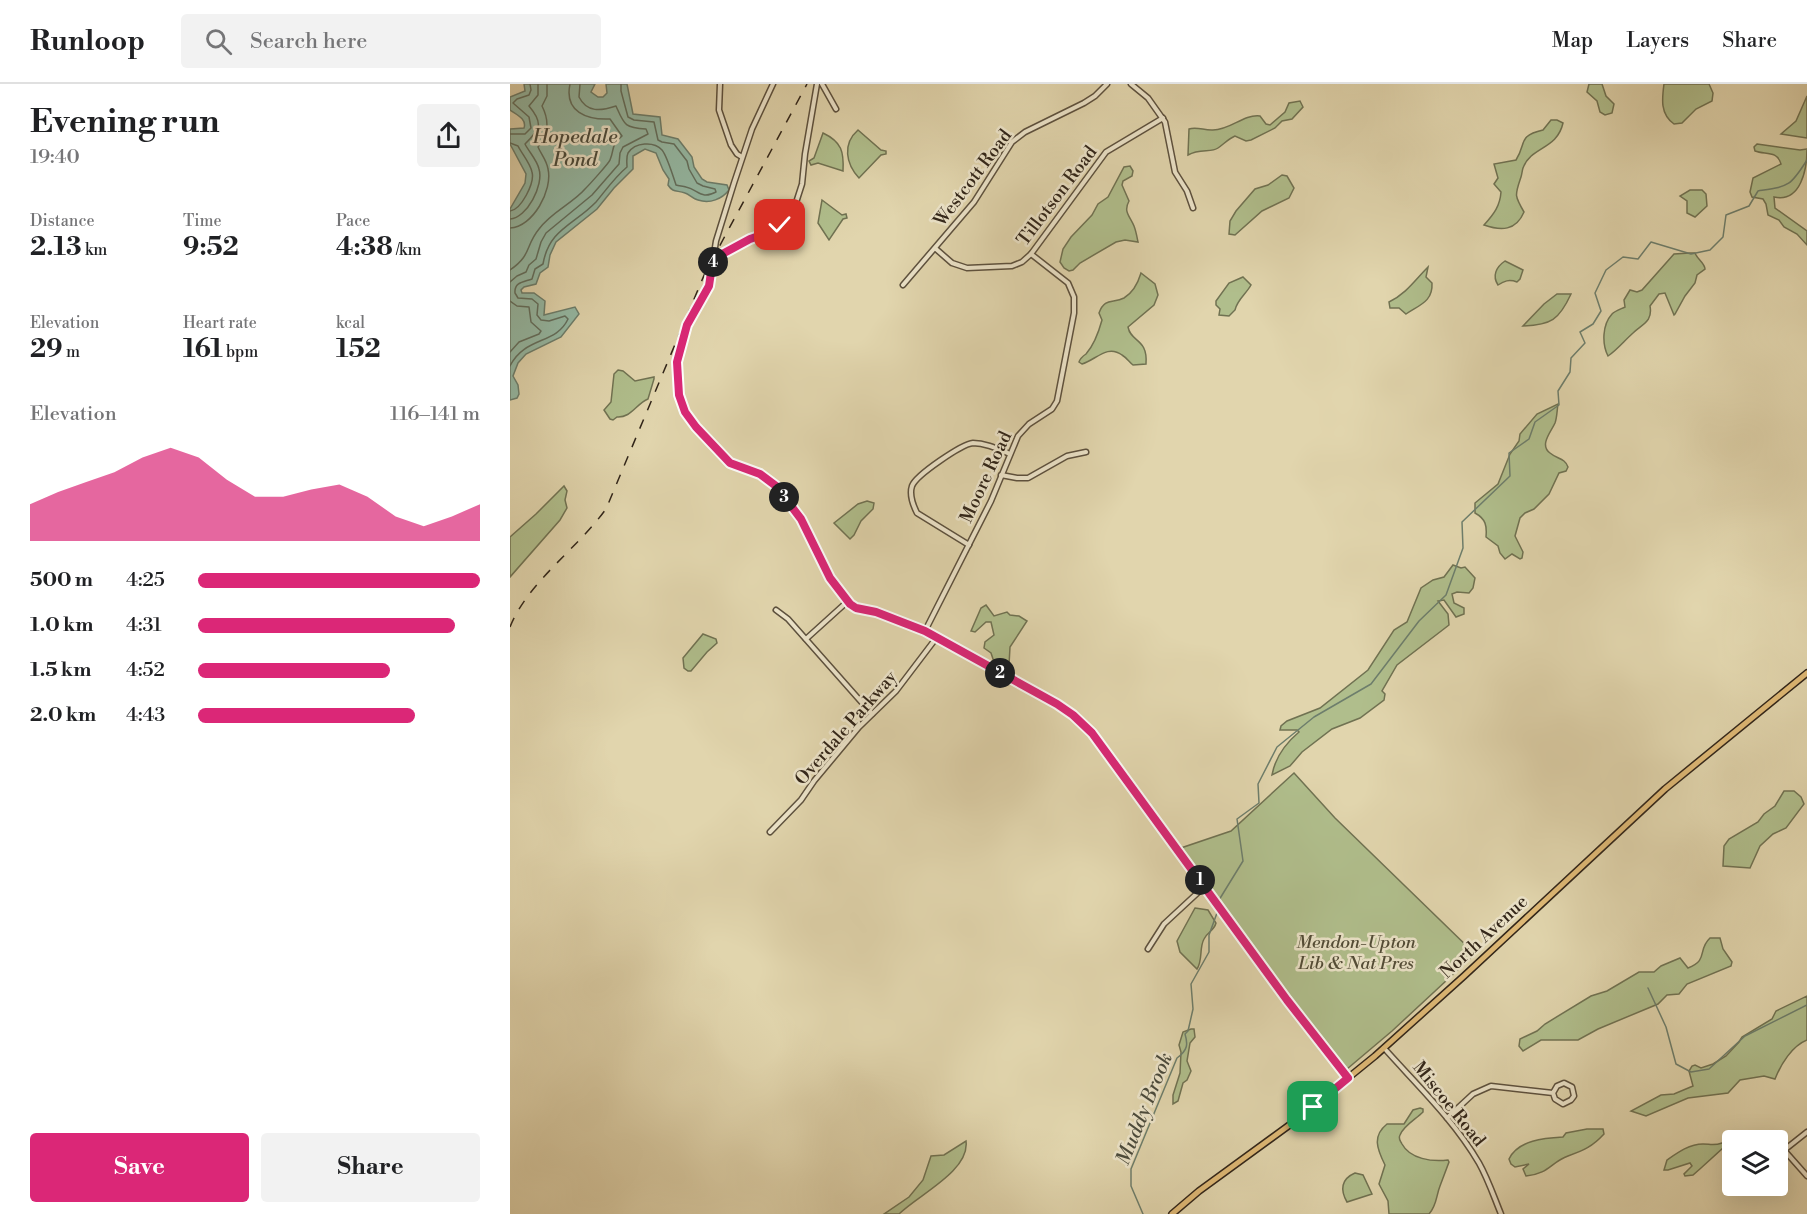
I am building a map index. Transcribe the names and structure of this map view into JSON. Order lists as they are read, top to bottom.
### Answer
{
  "streets": {
    "main road": ["North Avenue"],
    "street": [
      "Westcott Road",
      "Tillotson Road",
      "Moore Road",
      "Overdale Parkway",
      "Miscoe Road"
    ]
  },
  "crossings": [
    ["Westcott Road", "Tillotson Road"],
    ["Tillotson Road", "Moore Road"],
    ["North Avenue", "Miscoe Road"]
  ],
  "water": ["Hopedale Pond", "Muddy Brook"],
  "parks": ["Mendon-Upton Lib & Nat Pres"],
  "page": {
    "header": "Runloop",
    "search": "Search here",
    "nav": ["Map", "Layers", "Share"],
    "heading": ["Evening run", "19:40"],
    "stats": [
      ["Distance", "2.13 km"],
      ["Time", "9:52"],
      ["Pace", "4:38 /km"],
      ["Elevation", "29 m"],
      ["Heart rate", "161 bpm"],
      ["kcal", "152"]
    ],
    "pins": [
      "4",
      "3",
      "2",
      "1"
    ],
    "chart": ["Elevation", "116–141 m"],
    "list": [
      {
        "name": "500 m",
        "note": "4:25"
      },
      {
        "name": "1.0 km",
        "note": "4:31"
      },
      {
        "name": "1.5 km",
        "note": "4:52"
      },
      {
        "name": "2.0 km",
        "note": "4:43"
      }
    ],
    "buttons": ["Save", "Share"]
  }
}
